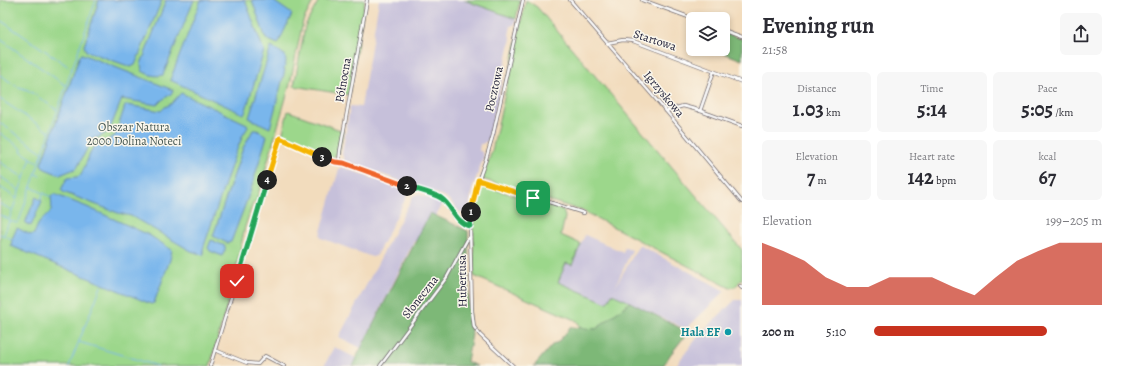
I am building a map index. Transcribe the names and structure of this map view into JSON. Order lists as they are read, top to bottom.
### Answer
{
  "streets": {
    "street": [
      "Startowa",
      "Północna",
      "Pocztowa",
      "Igrzyskowa",
      "Hubertusa",
      "Słoneczna"
    ]
  },
  "crossings": [
    ["Startowa", "Igrzyskowa"],
    ["Pocztowa", "Hubertusa"],
    ["Hubertusa", "Słoneczna"]
  ],
  "parks": ["Obszar Natura 2000 Dolina Noteci"],
  "places": ["Hala EF"],
  "page": {
    "heading": ["Evening run", "21:58"],
    "stats": [
      ["Distance", "1.03 km"],
      ["Time", "5:14"],
      ["Pace", "5:05 /km"],
      ["Elevation", "7 m"],
      ["Heart rate", "142 bpm"],
      ["kcal", "67"]
    ],
    "pins": [
      "3",
      "4",
      "2",
      "1"
    ],
    "chart": ["Elevation", "199–205 m"],
    "list": [
      {
        "name": "200 m",
        "note": "5:10"
      }
    ]
  }
}
